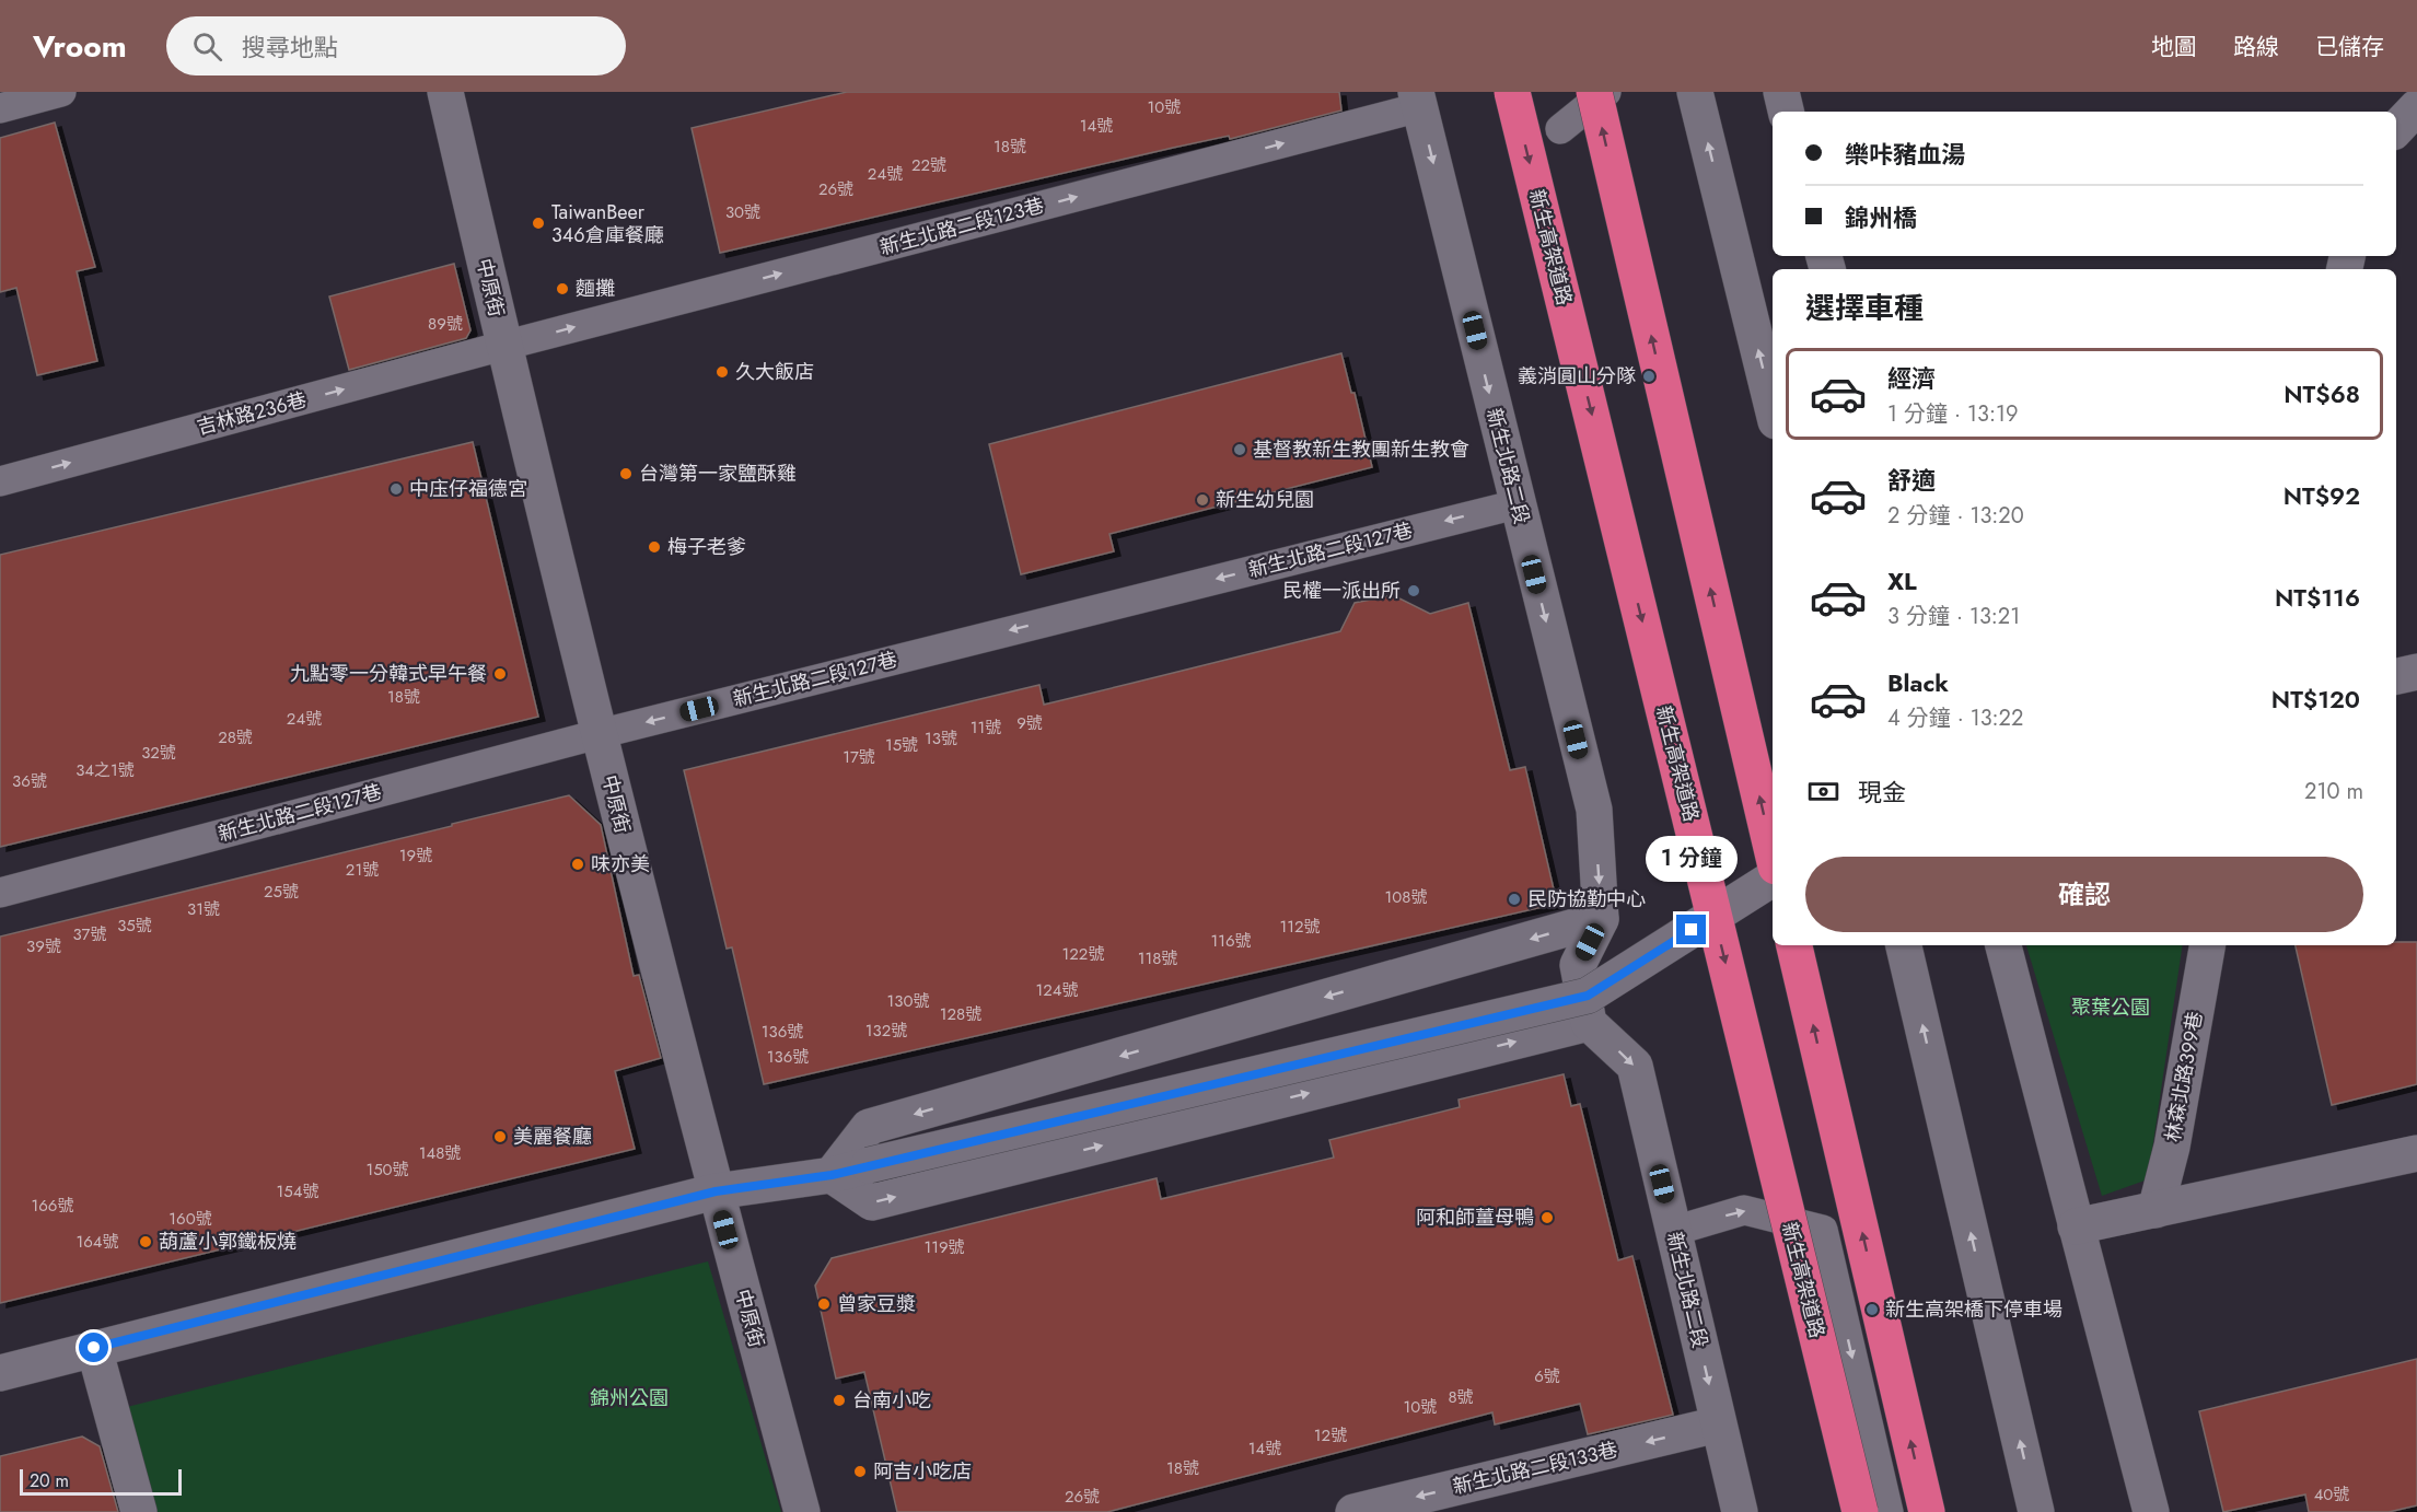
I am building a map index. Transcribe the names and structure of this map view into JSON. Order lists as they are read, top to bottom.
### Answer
{
  "streets": {
    "highway": ["新生高架道路"],
    "street": [
      "中原街",
      "新生北路二段",
      "林森北路399巷",
      "新生北路二段133巷"
    ],
    "lane": ["新生北路二段123巷", "吉林路236巷", "新生北路二段127巷"]
  },
  "crossings": [
    ["新生北路二段123巷", "中原街"],
    ["新生北路二段123巷", "吉林路236巷"],
    ["新生北路二段123巷", "新生北路二段"],
    ["中原街", "吉林路236巷"],
    ["中原街", "新生北路二段127巷"],
    ["新生北路二段", "新生北路二段127巷"],
    ["新生北路二段", "新生北路二段133巷"]
  ],
  "one_way": [
    "新生北路二段123巷",
    "吉林路236巷",
    "新生北路二段127巷",
    "新生北路二段133巷"
  ],
  "parks": ["聚葉公園", "錦州公園"],
  "places": [
    "TaiwanBeer 346倉庫餐廰",
    "麵攤",
    "久大飯店",
    "義消圓山分隊",
    "基督教新生教團新生教會",
    "台灣第一家鹽酥雞",
    "中庒仔福德宮",
    "新生幼兒園",
    "梅子老爹",
    "民權一派出所",
    "九點零一分韓式早午餐",
    "味亦美",
    "民防協勤中心",
    "美麗餐廳",
    "阿和師薑母鴨",
    "葫蘆小郭鐵板燒",
    "曾家豆漿",
    "新生高架橋下停車場",
    "台南小吃",
    "阿吉小吃店"
  ],
  "house_numbers": [
    "10號",
    "14號",
    "18號",
    "22號",
    "24號",
    "26號",
    "30號",
    "89號",
    "18號",
    "24號",
    "9號",
    "11號",
    "28號",
    "13號",
    "15號",
    "32號",
    "17號",
    "34之1號",
    "36號",
    "19號",
    "21號",
    "25號",
    "108號",
    "31號",
    "35號",
    "112號",
    "37號",
    "116號",
    "39號",
    "122號",
    "118號",
    "124號",
    "130號",
    "128號",
    "132號",
    "136號",
    "136號",
    "148號",
    "150號",
    "154號",
    "166號",
    "160號",
    "164號",
    "119號",
    "6號",
    "8號",
    "10號",
    "12號",
    "14號",
    "18號",
    "40號",
    "26號"
  ],
  "scale_bar": "20 m",
  "page": {
    "header": "Vroom",
    "search": "搜尋地點",
    "nav": ["地圖", "路線", "已儲存"],
    "banner": ["樂咔豬血湯", "錦州橋"],
    "heading": "選擇車種",
    "list": [
      {
        "name": "經濟",
        "note": "1 分鐘 · 13:19",
        "value": "NT$68"
      },
      {
        "name": "舒適",
        "note": "2 分鐘 · 13:20",
        "value": "NT$92"
      },
      {
        "name": "XL",
        "note": "3 分鐘 · 13:21",
        "value": "NT$116"
      },
      {
        "name": "Black",
        "note": "4 分鐘 · 13:22",
        "value": "NT$120"
      }
    ],
    "pay": ["現金", "210 m"],
    "bubble": "1 分鐘",
    "buttons": "確認",
    "scale": "20 m"
  }
}
